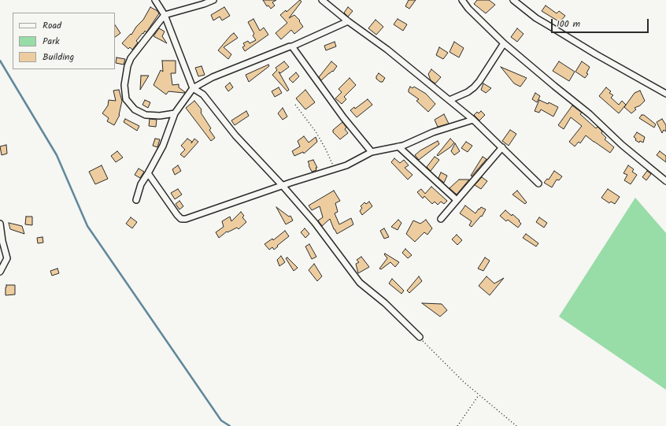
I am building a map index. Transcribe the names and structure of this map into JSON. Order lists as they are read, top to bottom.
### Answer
{
  "legend": ["Road", "Park", "Building"],
  "scale_bar": "100 m"
}
